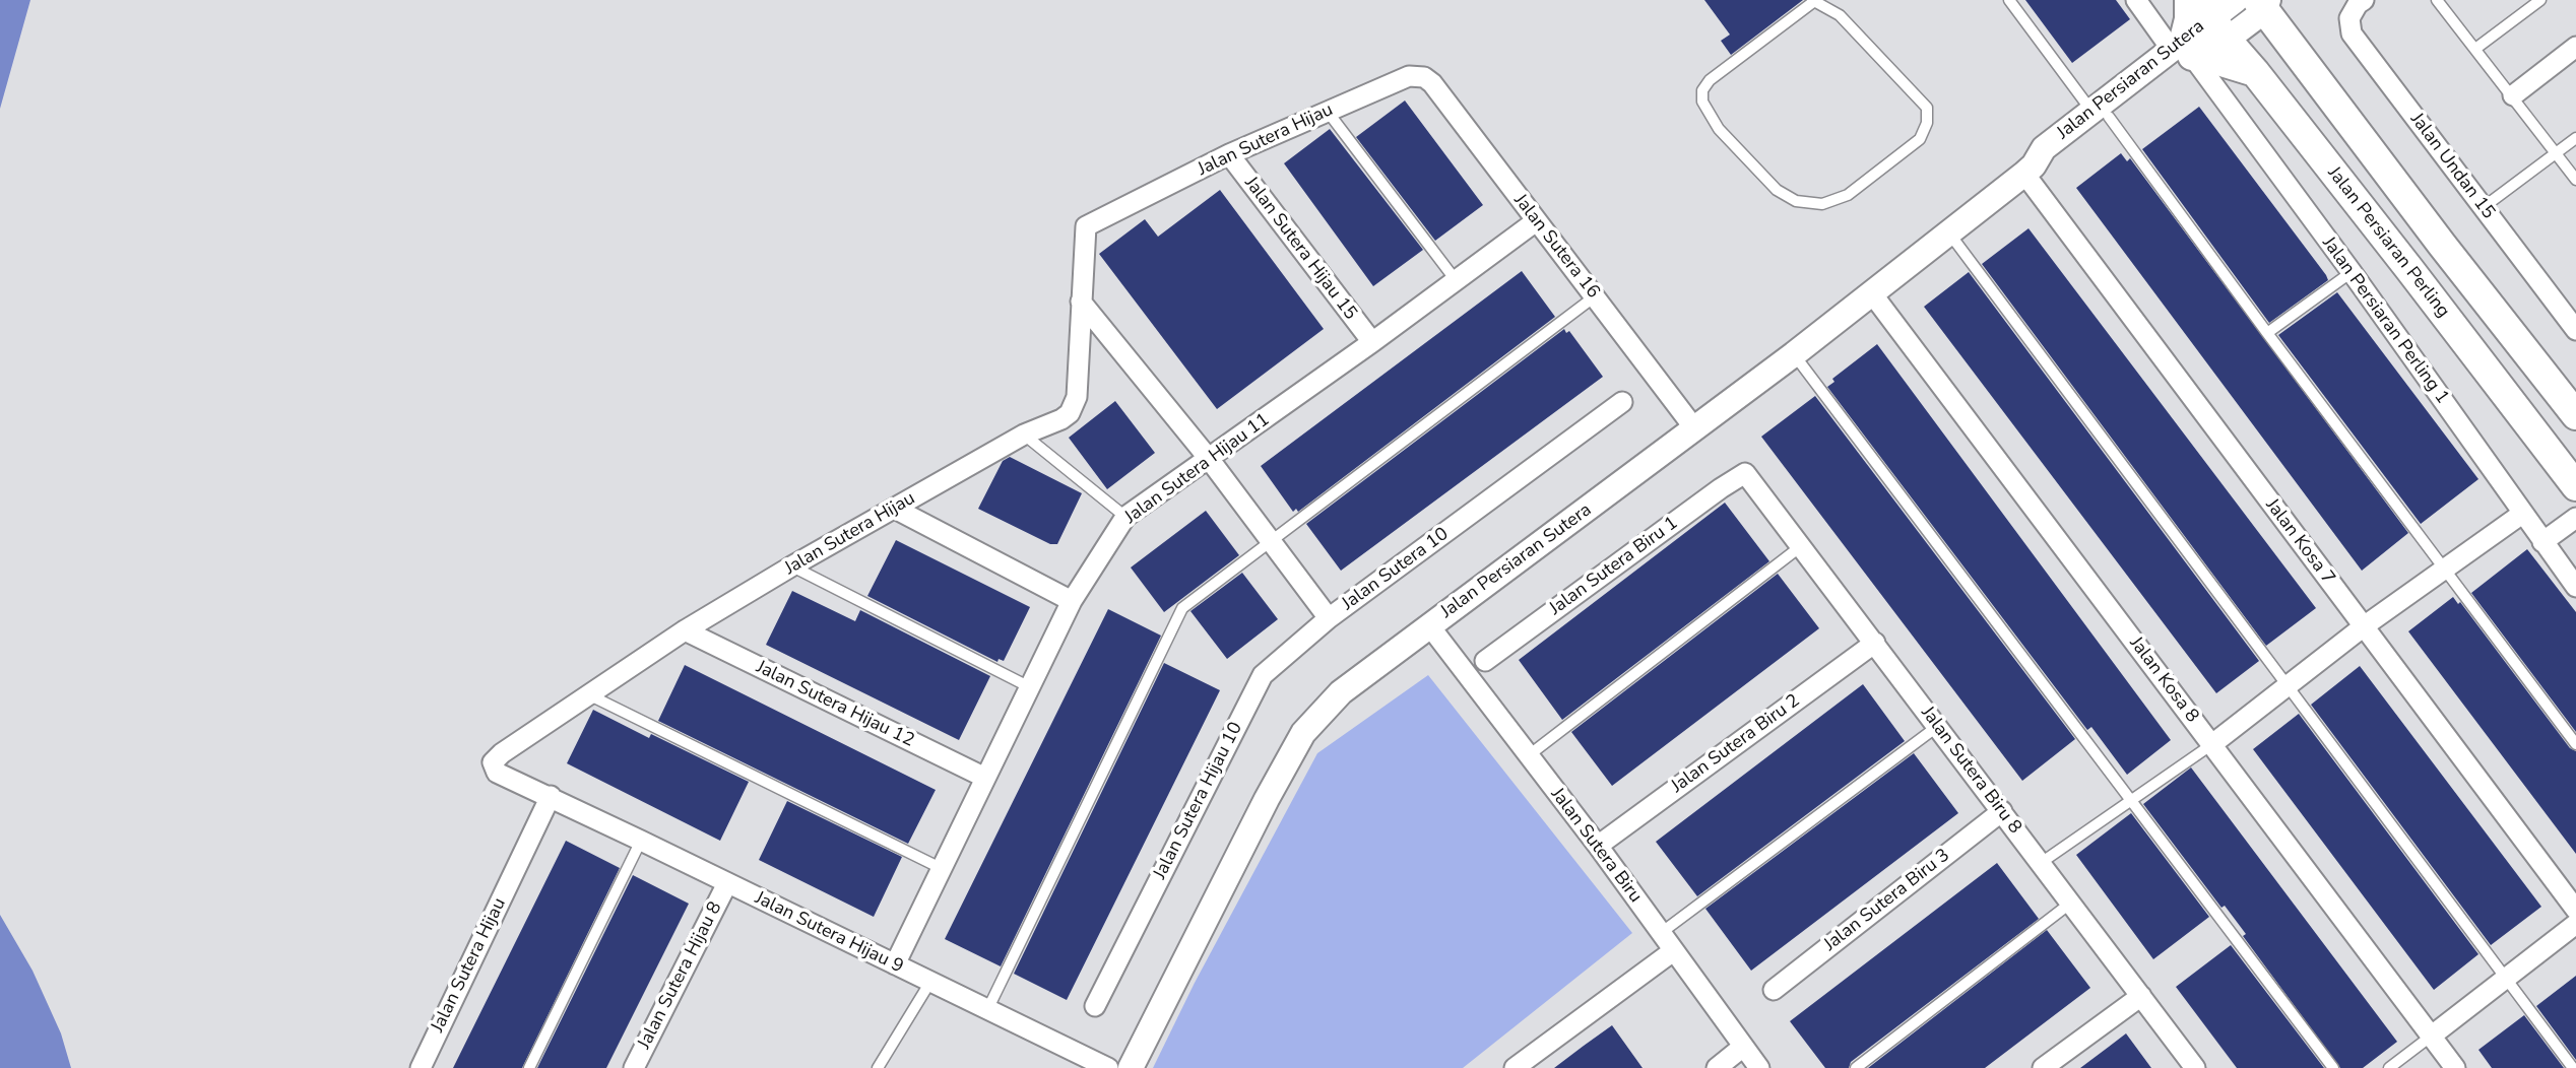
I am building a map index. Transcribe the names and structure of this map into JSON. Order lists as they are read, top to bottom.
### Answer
{
  "streets": {
    "main road": ["Jalan Persiaran Perling"],
    "street": [
      "Jalan Persiaran Sutera",
      "Jalan Sutera Hijau",
      "Jalan Undan 15",
      "Jalan Sutera 16",
      "Jalan Sutera Hijau 15",
      "Jalan Persiaran Perling 1",
      "Jalan Sutera Hijau 11",
      "Jalan Kosa 7",
      "Jalan Sutera Biru 1",
      "Jalan Sutera 10",
      "Jalan Kosa 8",
      "Jalan Sutera Hijau 12",
      "Jalan Sutera Biru 2",
      "Jalan Sutera Biru 8",
      "Jalan Sutera Hijau 10",
      "Jalan Sutera Biru",
      "Jalan Sutera Biru 3",
      "Jalan Sutera Hijau 9",
      "Jalan Sutera Hijau 8"
    ]
  },
  "crossings": [
    ["Jalan Persiaran Sutera", "Jalan Persiaran Perling"],
    ["Jalan Persiaran Sutera", "Jalan Sutera 16"],
    ["Jalan Persiaran Sutera", "Jalan Persiaran Perling 1"],
    ["Jalan Persiaran Sutera", "Jalan Kosa 7"],
    ["Jalan Persiaran Sutera", "Jalan Kosa 8"],
    ["Jalan Persiaran Sutera", "Jalan Sutera Biru"],
    ["Jalan Sutera Hijau", "Jalan Sutera 16"],
    ["Jalan Sutera Hijau", "Jalan Sutera Hijau 15"],
    ["Jalan Sutera Hijau", "Jalan Sutera 10"],
    ["Jalan Sutera Hijau", "Jalan Sutera Hijau 12"],
    ["Jalan Sutera Hijau", "Jalan Sutera Hijau 9"],
    ["Jalan Sutera 16", "Jalan Sutera Hijau 11"],
    ["Jalan Sutera Hijau 15", "Jalan Sutera Hijau 11"],
    ["Jalan Sutera Hijau 11", "Jalan Sutera 10"],
    ["Jalan Sutera Hijau 11", "Jalan Sutera Hijau 12"],
    ["Jalan Sutera Hijau 11", "Jalan Sutera Hijau 9"],
    ["Jalan Sutera Biru 1", "Jalan Sutera Biru 8"],
    ["Jalan Sutera 10", "Jalan Sutera Hijau 10"],
    ["Jalan Sutera Biru 2", "Jalan Sutera Biru 8"],
    ["Jalan Sutera Biru 2", "Jalan Sutera Biru"],
    ["Jalan Sutera Biru 8", "Jalan Sutera Biru 3"],
    ["Jalan Sutera Hijau 9", "Jalan Sutera Hijau 8"]
  ]
}
